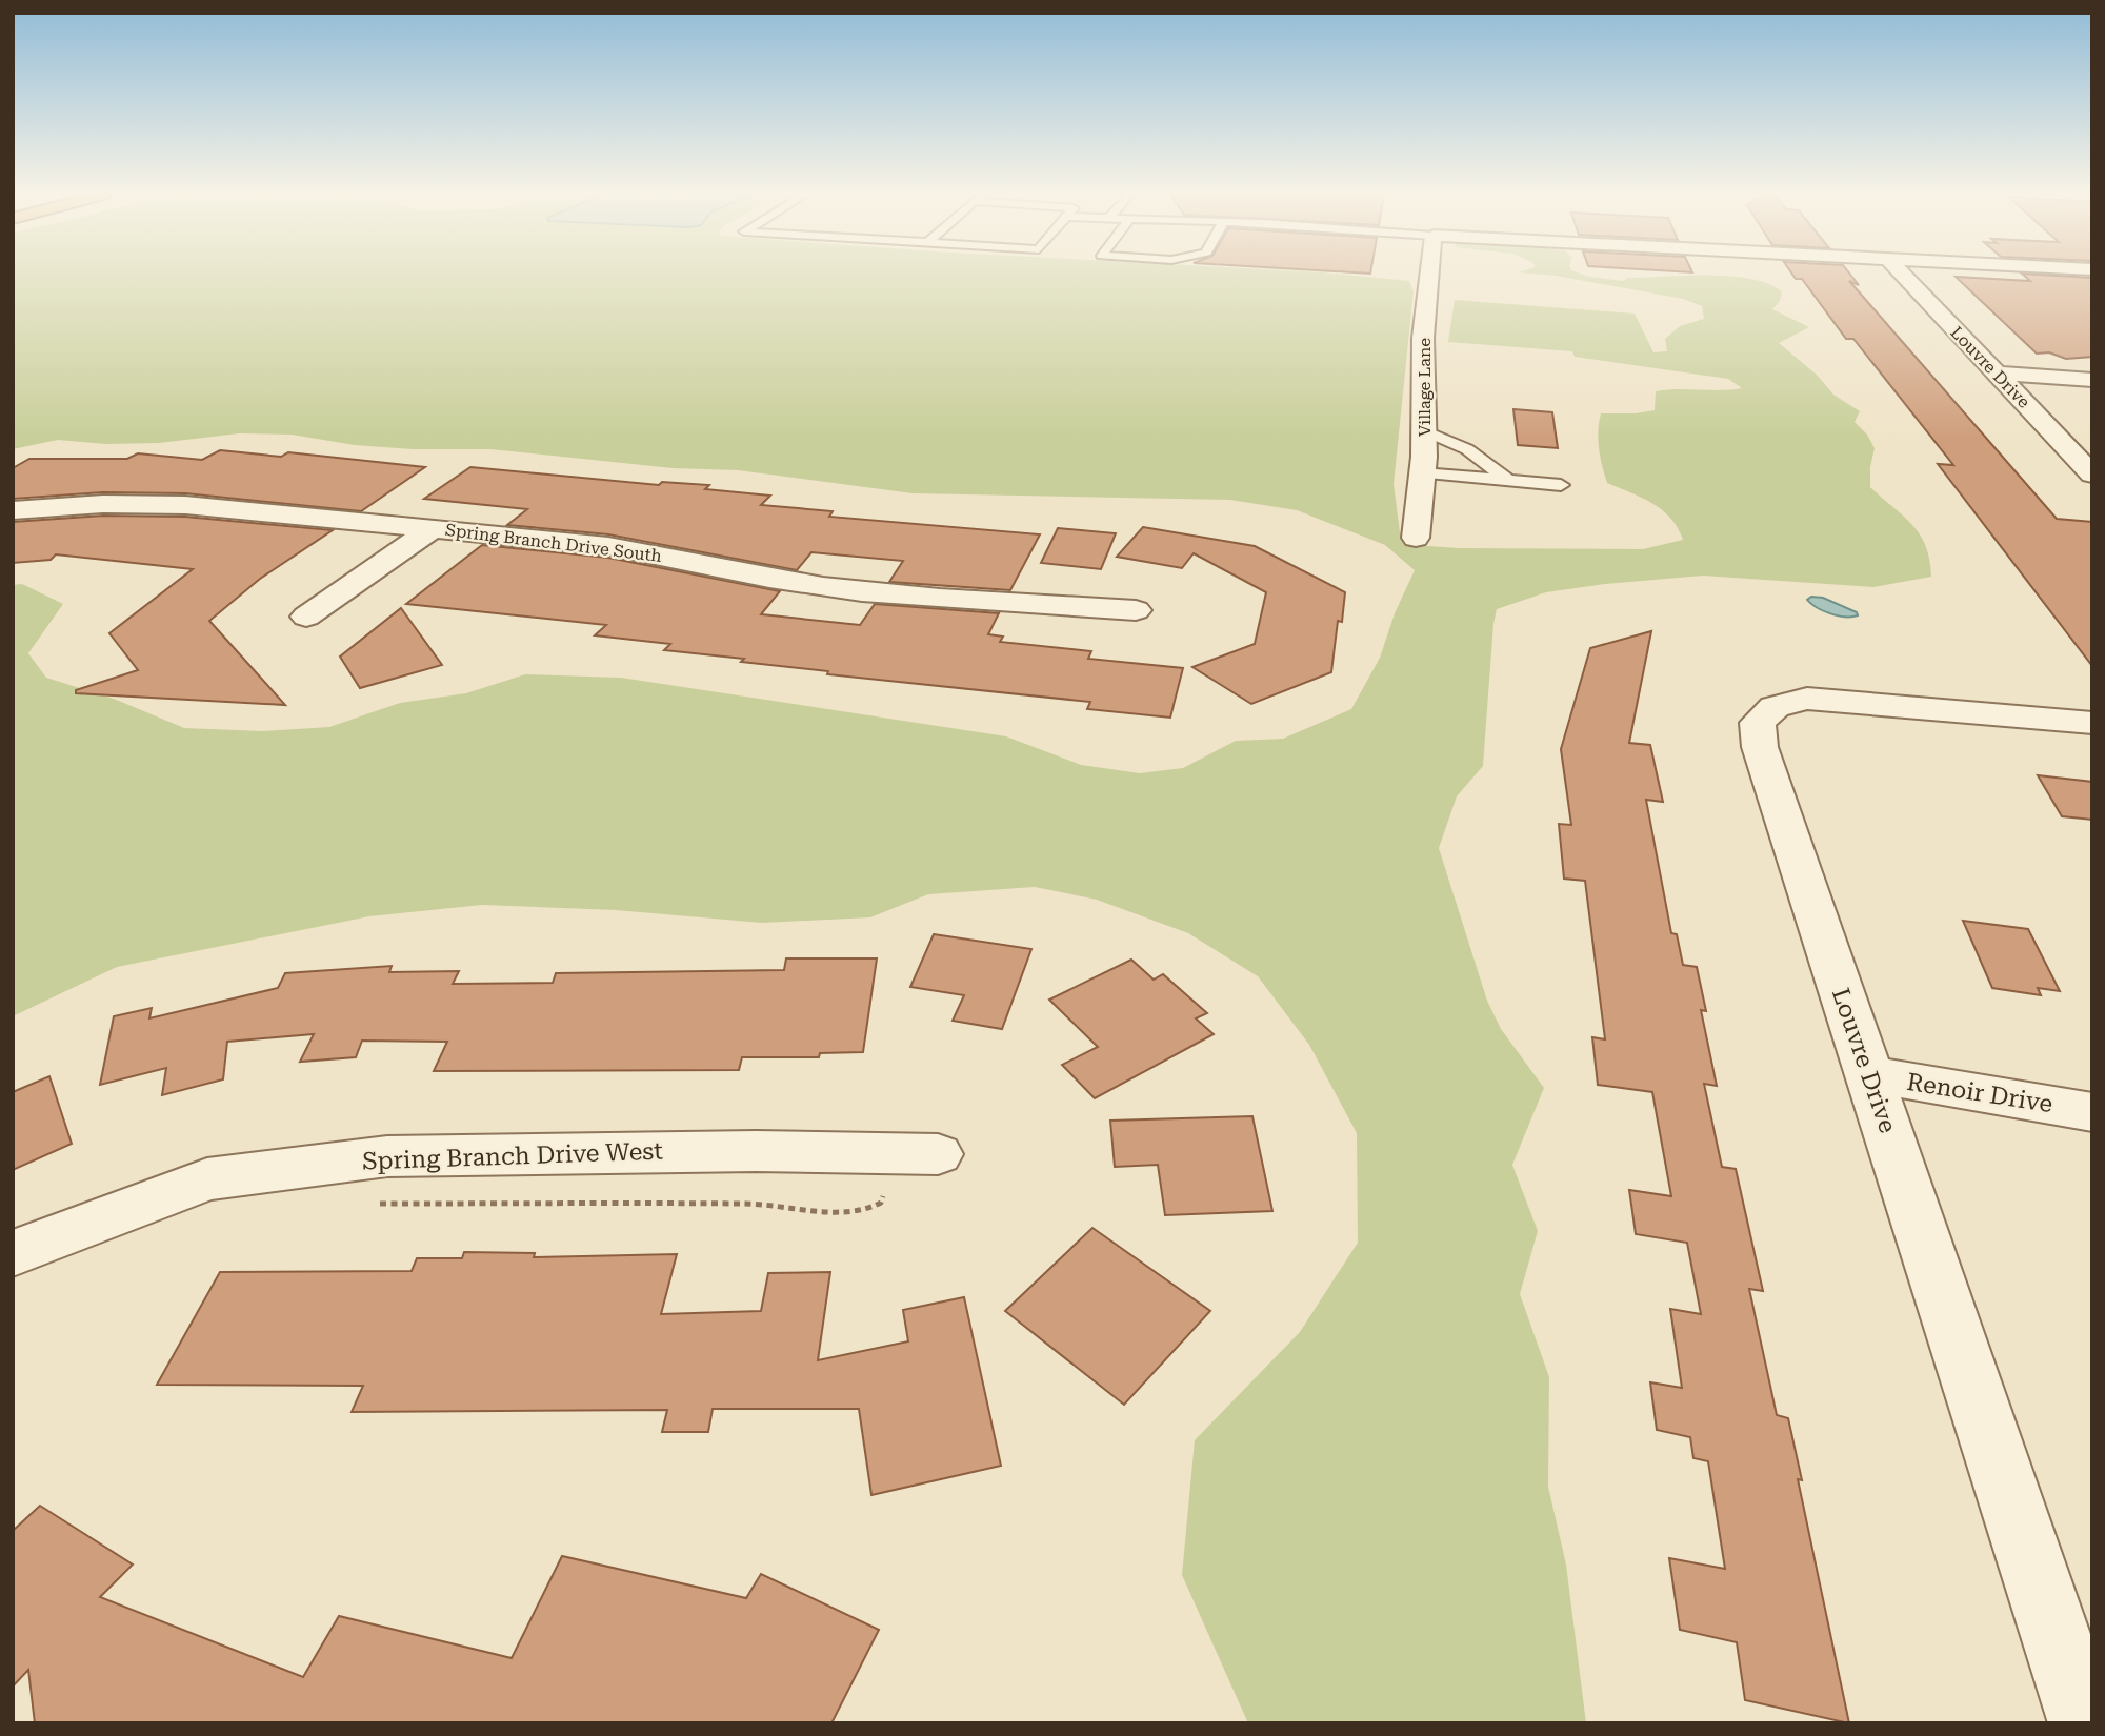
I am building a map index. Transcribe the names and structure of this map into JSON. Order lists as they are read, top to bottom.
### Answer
{
  "streets": {
    "street": [
      "Louvre Drive",
      "Village Lane",
      "Spring Branch Drive South",
      "Renoir Drive",
      "Spring Branch Drive West"
    ]
  },
  "crossings": [
    ["Louvre Drive", "Renoir Drive"]
  ]
}
